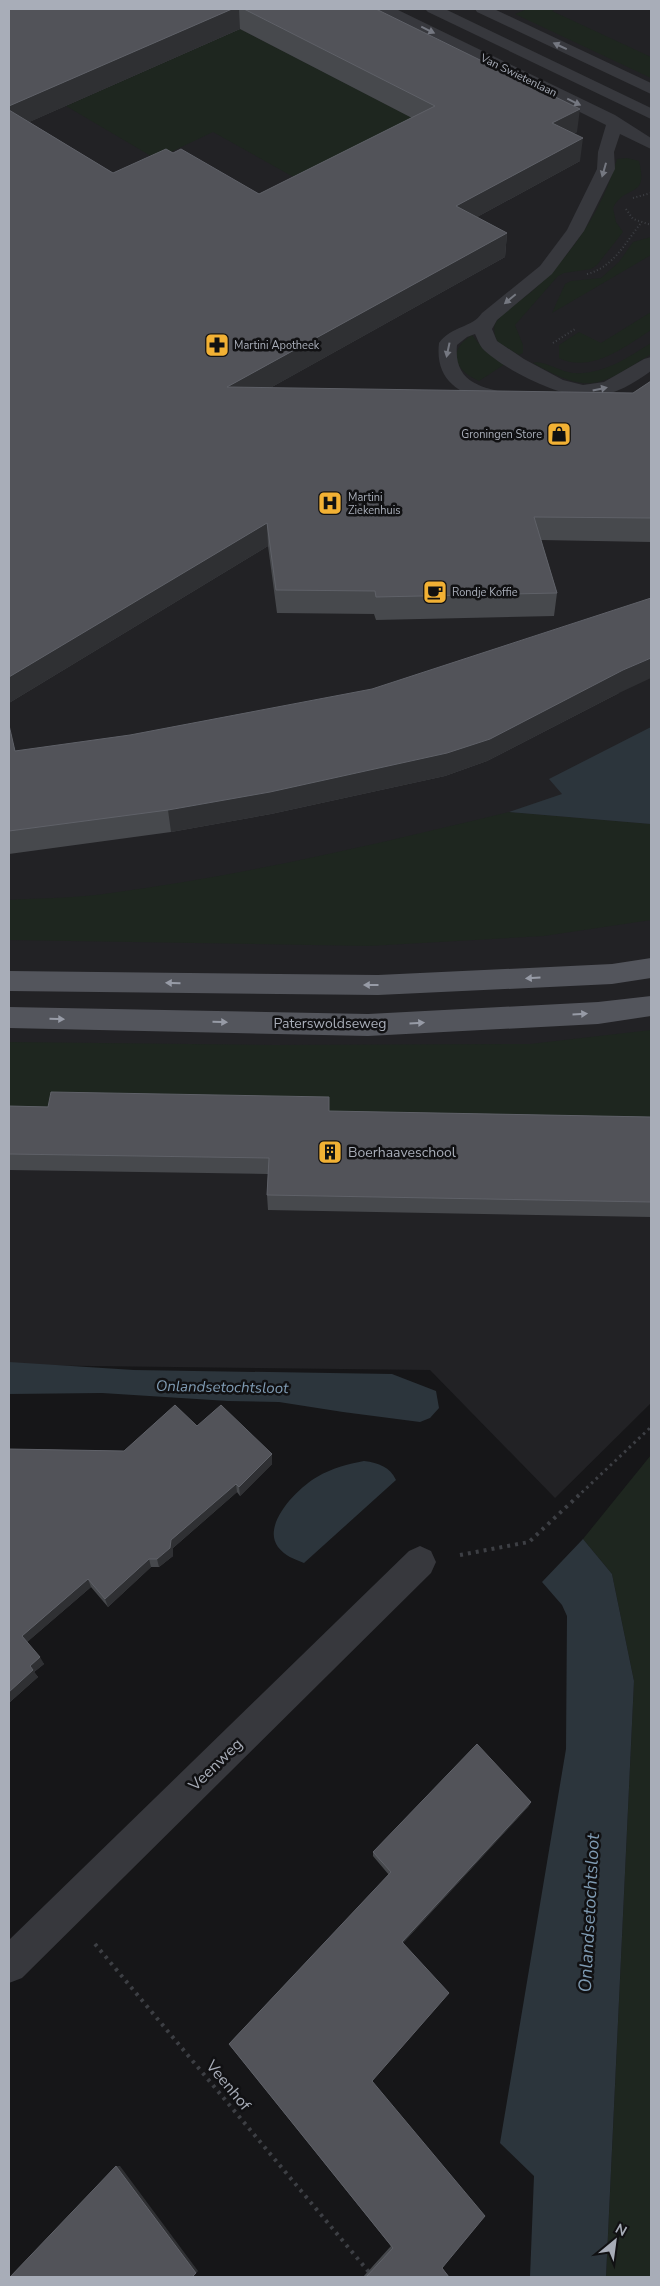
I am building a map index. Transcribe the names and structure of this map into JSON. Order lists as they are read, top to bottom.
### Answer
{
  "streets": {
    "main road": ["Paterswoldseweg"],
    "street": ["Van Swietenlaan", "Veenweg"],
    "path": ["Veenhof"]
  },
  "crossings": [
    ["Veenweg", "Veenhof"]
  ],
  "water": ["Onlandsetochtsloot"],
  "places": {
    "pharmacy": ["Martini Apotheek"],
    "shop": ["Groningen Store"],
    "hospital": ["Martini Ziekenhuis"],
    "cafe": ["Rondje Koffie"],
    "building": ["Boerhaaveschool"]
  },
  "north": "top right"
}
